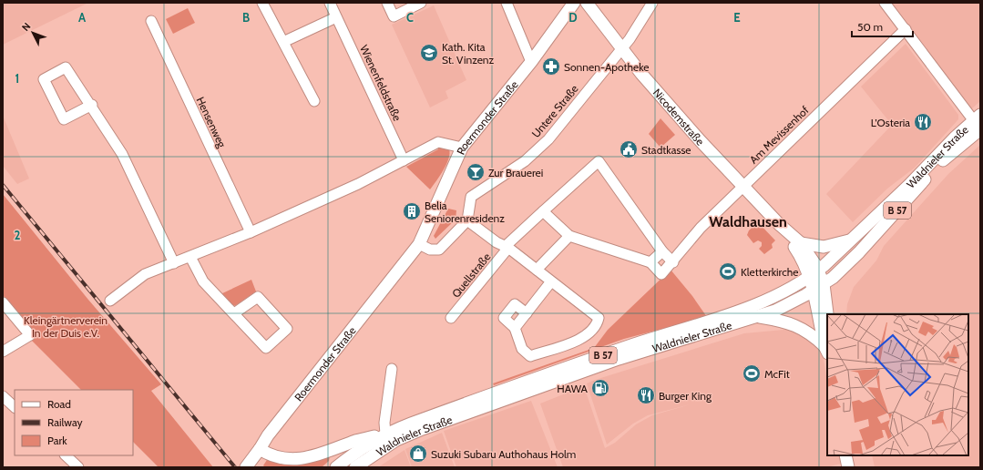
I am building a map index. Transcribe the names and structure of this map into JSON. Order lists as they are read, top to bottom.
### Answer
{
  "streets": {
    "main road": [
      "Nicodemstraße",
      "Roermonder Straße",
      "Waldnieler Straße",
      "B 57"
    ],
    "street": [
      "Wienenfeldstraße",
      "Untere Straße",
      "Hensenweg",
      "Am Mevissenhof",
      "Quellstraße"
    ]
  },
  "crossings": [
    ["Untere Straße", "Nicodemstraße"],
    ["Untere Straße", "Quellstraße"],
    ["Nicodemstraße", "Am Mevissenhof"],
    ["Nicodemstraße", "Waldnieler Straße"]
  ],
  "districts": ["Waldhausen"],
  "parks": ["Kleingärtnerverein In der Duis e.V."],
  "places": {
    "school or university": ["Kath. Kita St. Vinzenz"],
    "pharmacy": ["Sonnen-Apotheke"],
    "restaurant": ["L'Osteria", "Burger King"],
    "public building": ["Stadtkasse"],
    "bar": ["Zur Brauerei"],
    "building": ["Belia Seniorenresidenz"],
    "sports": ["Kletterkirche", "McFit"],
    "fuel station": ["HAWA"],
    "shop": ["Suzuki Subaru Authohaus Holm"]
  },
  "legend": ["Road", "Railway", "Park"],
  "scale_bar": "50 m",
  "north": "top left",
  "grid": {
    "columns": [
      "A",
      "B",
      "C",
      "D",
      "E"
    ],
    "rows": ["1", "2"]
  }
}
